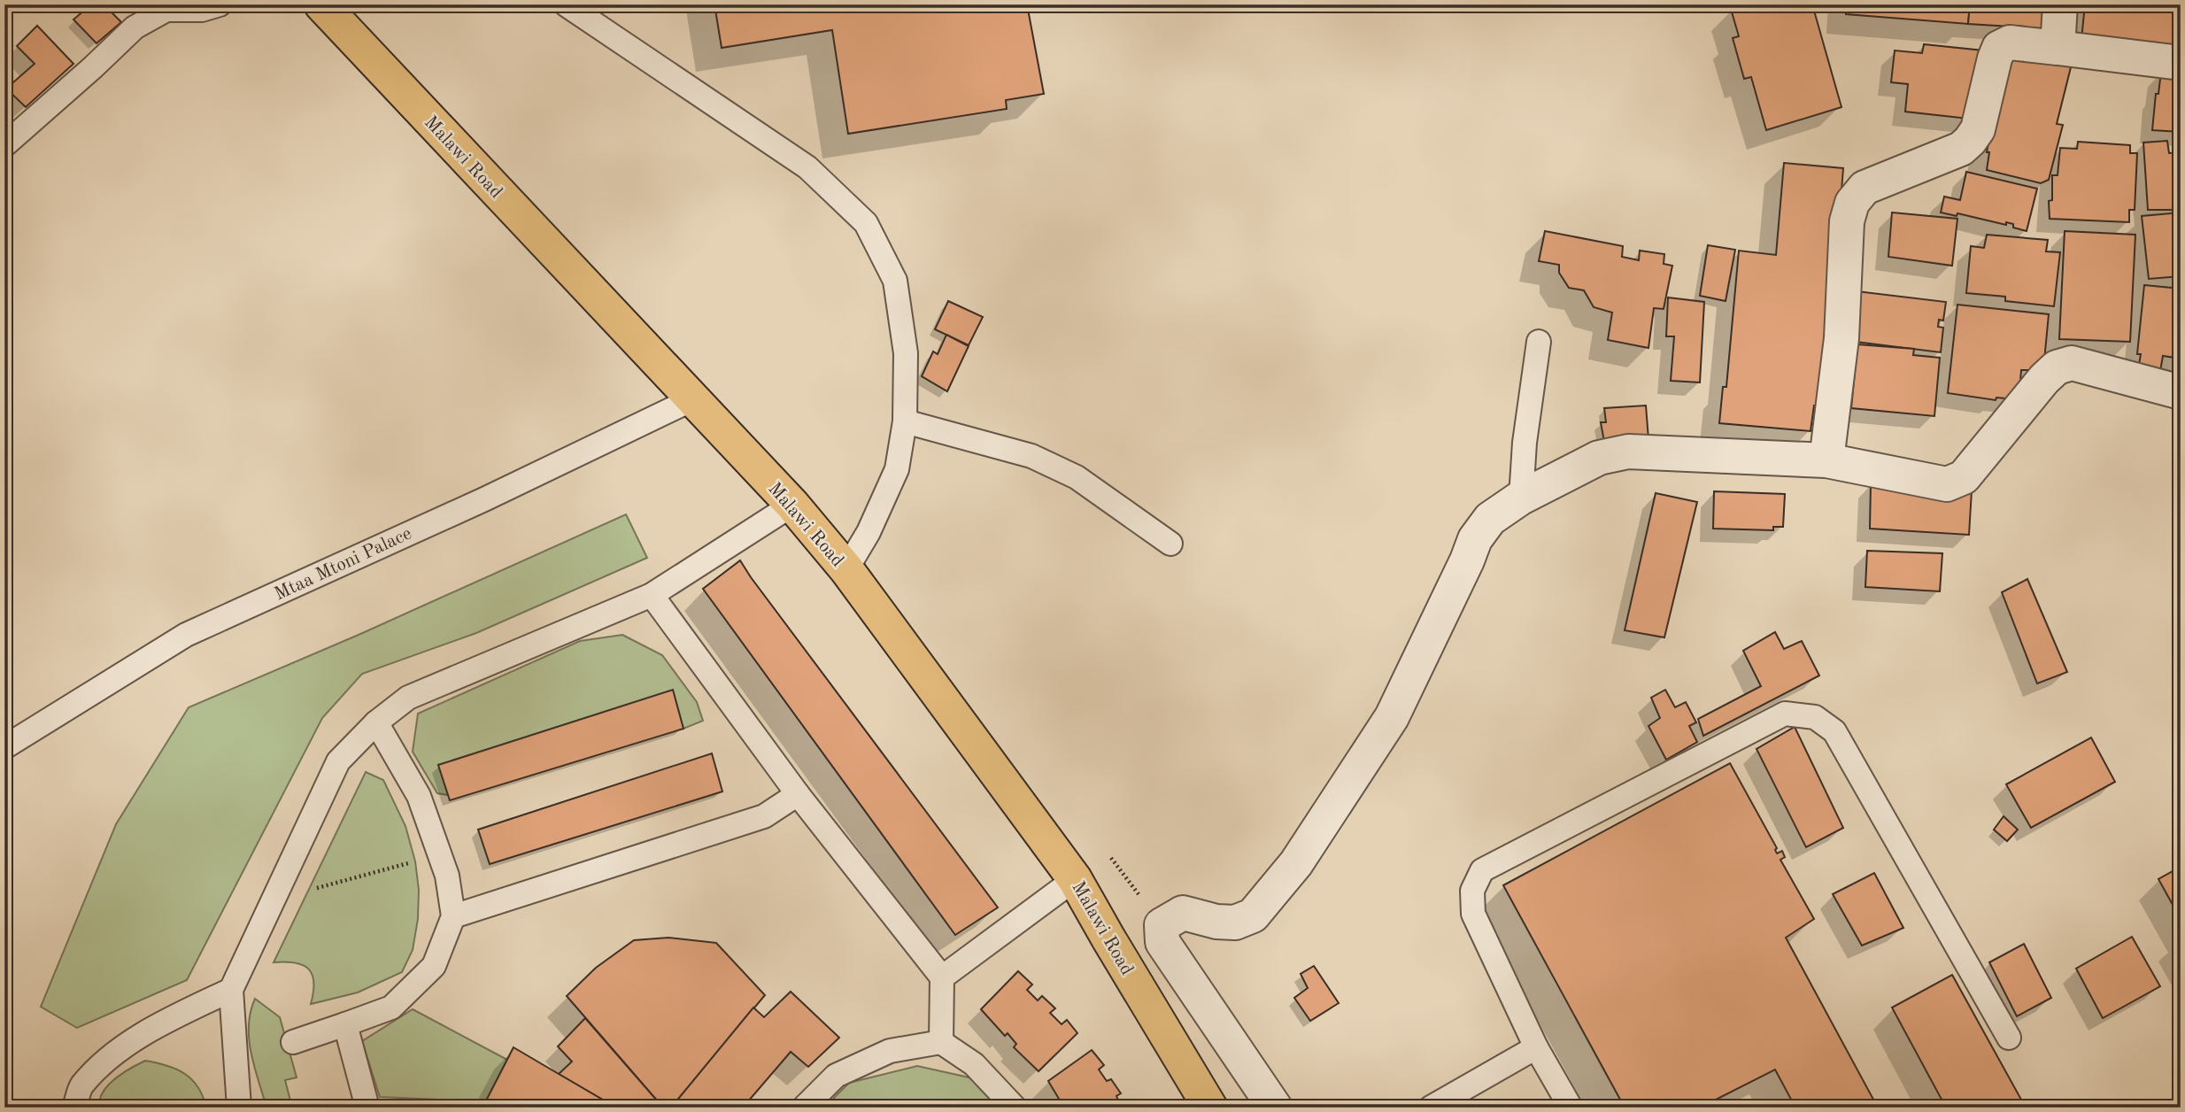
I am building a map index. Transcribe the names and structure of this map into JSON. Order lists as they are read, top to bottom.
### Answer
{
  "streets": {
    "main road": ["Malawi Road"],
    "lane": ["Mtaa Mtoni Palace"]
  },
  "crossings": [
    ["Malawi Road", "Mtaa Mtoni Palace"]
  ]
}
